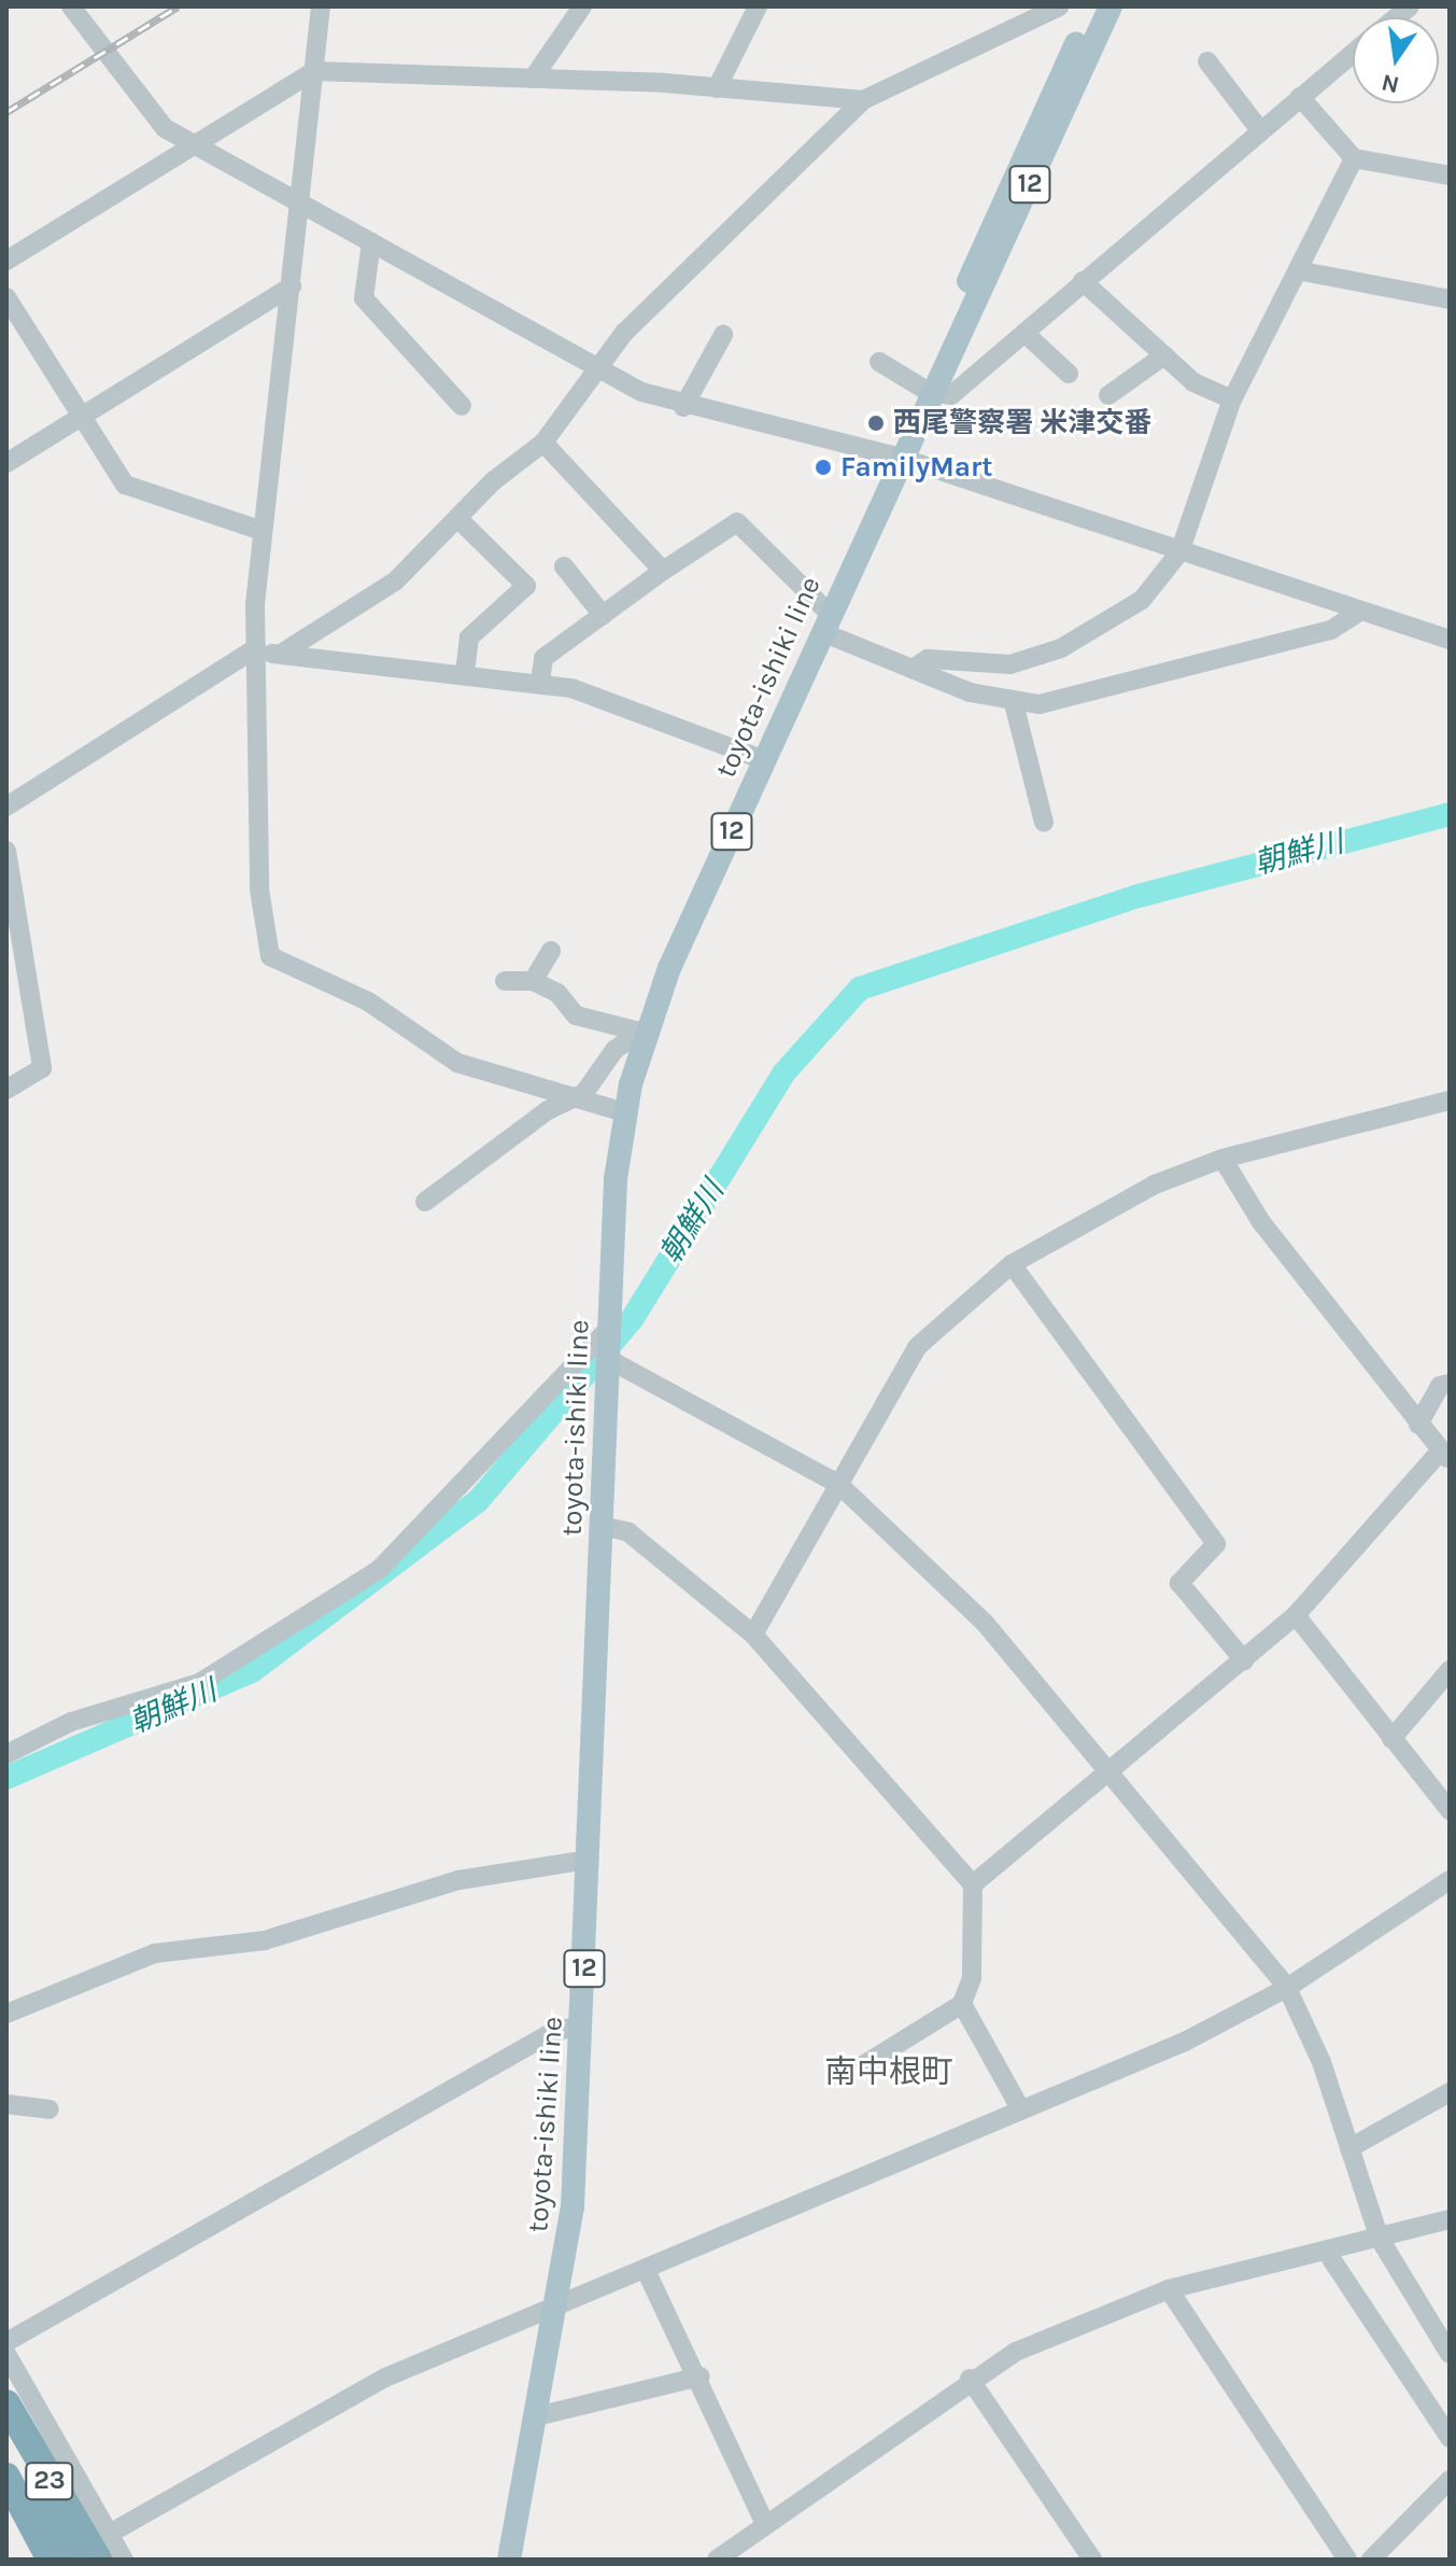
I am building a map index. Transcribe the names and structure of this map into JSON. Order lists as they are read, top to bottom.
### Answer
{
  "streets": {
    "highway": ["23"],
    "main road": ["12", "toyota-ishiki line"]
  },
  "districts": ["南中根町"],
  "water": ["朝鮮川"],
  "places": ["西尾警察署 米津交番", "FamilyMart"],
  "north": "bottom"
}
